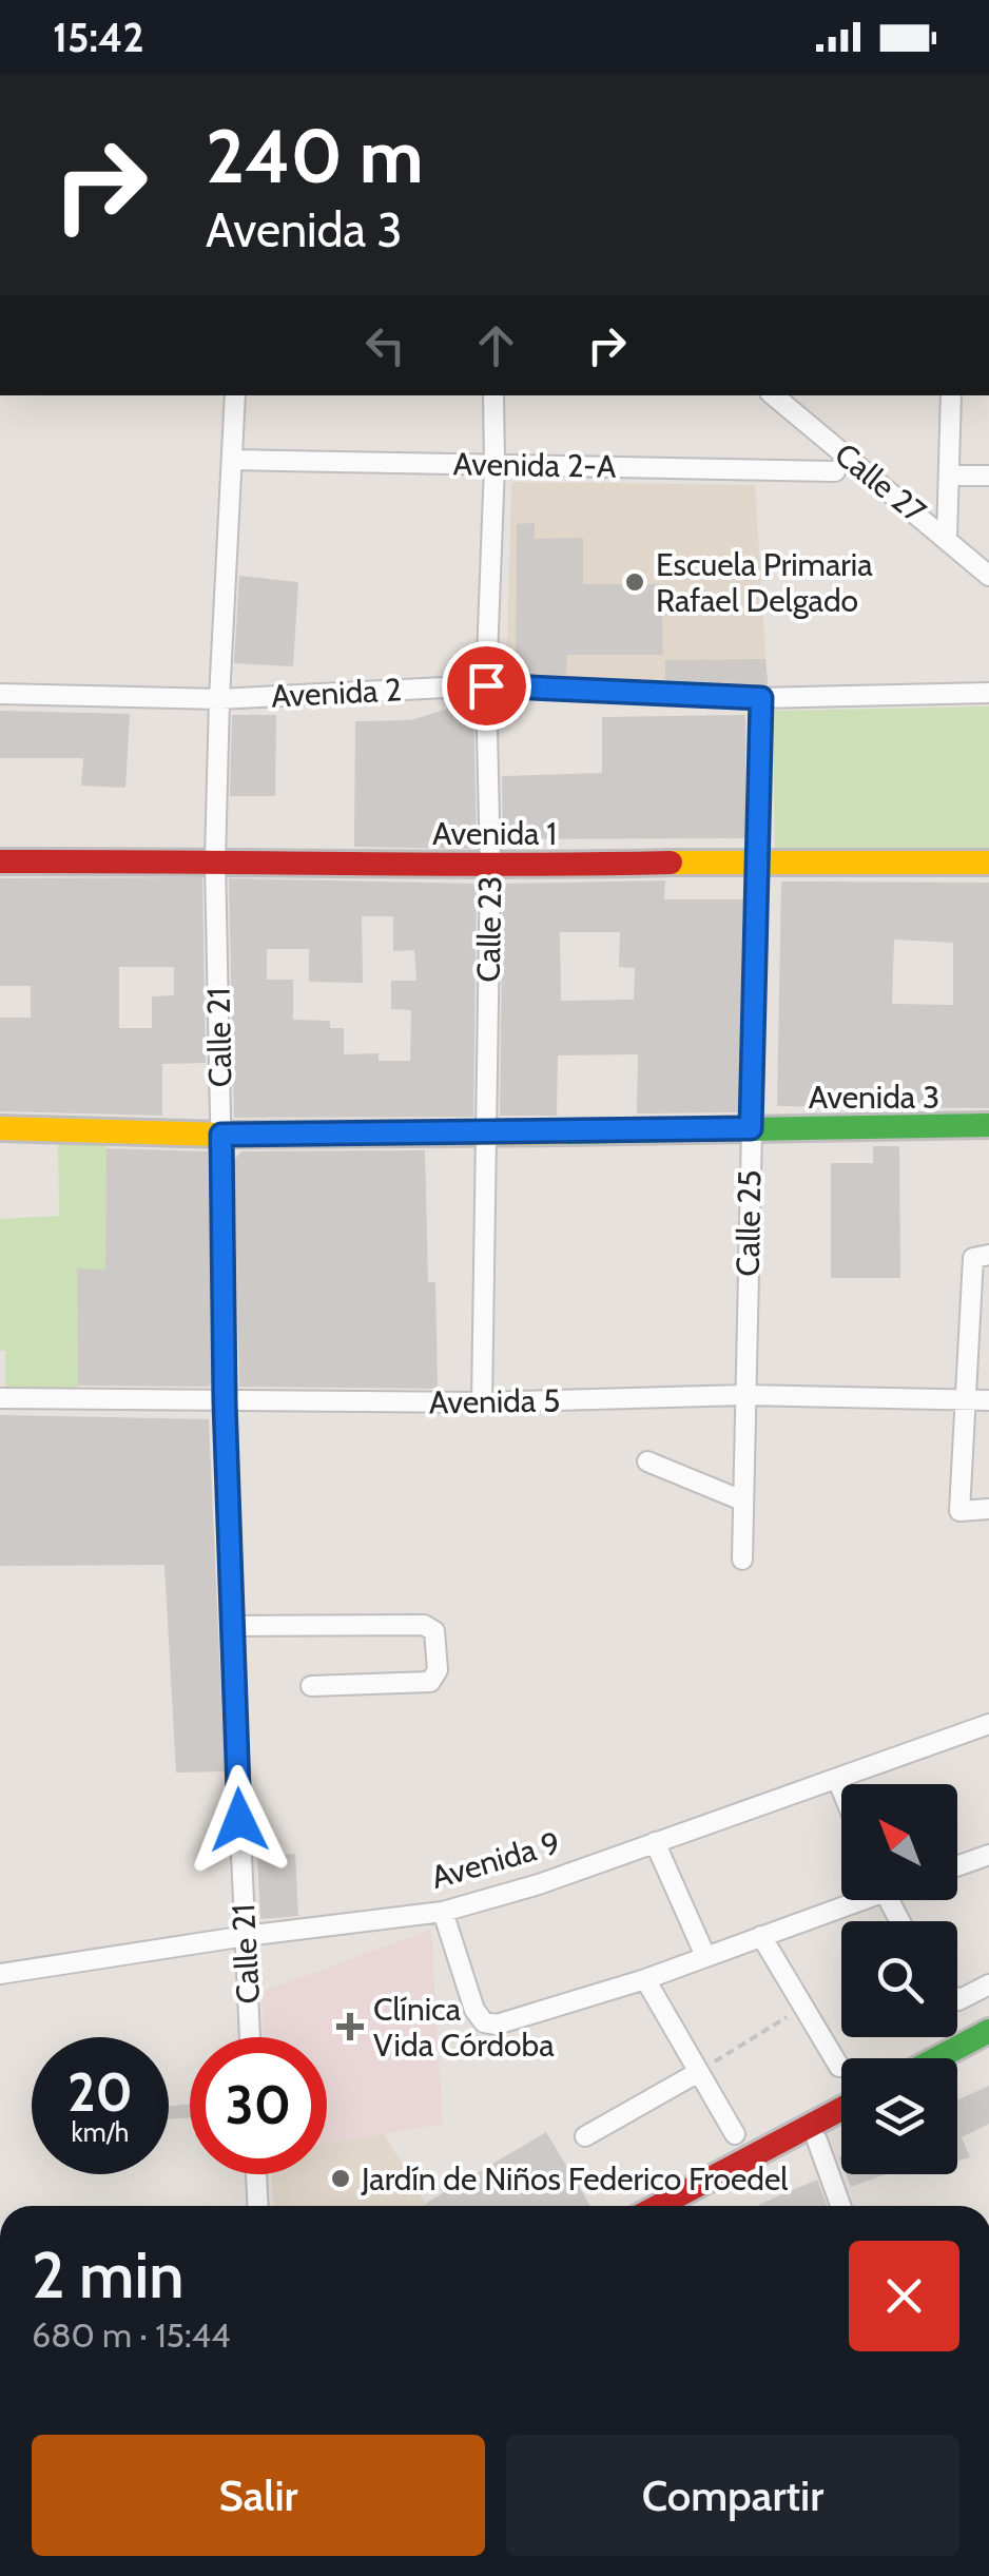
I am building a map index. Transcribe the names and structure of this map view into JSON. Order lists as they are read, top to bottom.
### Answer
{
  "streets": {
    "main road": ["Avenida 1", "Avenida 3"],
    "street": [
      "Avenida 2-A",
      "Calle 27",
      "Avenida 2",
      "Calle 23",
      "Calle 21",
      "Calle 25",
      "Avenida 5",
      "Avenida 9"
    ]
  },
  "crossings": [
    ["Avenida 2-A", "Calle 23"],
    ["Avenida 2-A", "Calle 21"],
    ["Avenida 2", "Calle 23"],
    ["Avenida 2", "Calle 21"],
    ["Avenida 2", "Calle 25"],
    ["Avenida 1", "Calle 23"],
    ["Avenida 1", "Calle 21"],
    ["Avenida 1", "Calle 25"],
    ["Calle 23", "Avenida 3"],
    ["Calle 23", "Avenida 5"],
    ["Calle 21", "Avenida 3"],
    ["Calle 21", "Avenida 5"],
    ["Calle 21", "Avenida 9"],
    ["Avenida 3", "Calle 25"],
    ["Calle 25", "Avenida 5"]
  ],
  "places": {
    "other": ["Escuela Primaria Rafael Delgado", "Jardín de Niños Federico Froedel"],
    "health": ["Clínica Vida Córdoba"]
  },
  "north": "top left",
  "page": {
    "status": "15:42",
    "turn": ["240 m", "Avenida 3"],
    "speed": "20 km/h",
    "limit": "30",
    "heading": ["2 min", "680 m · 15:44"],
    "buttons": ["Salir", "Compartir"]
  }
}
